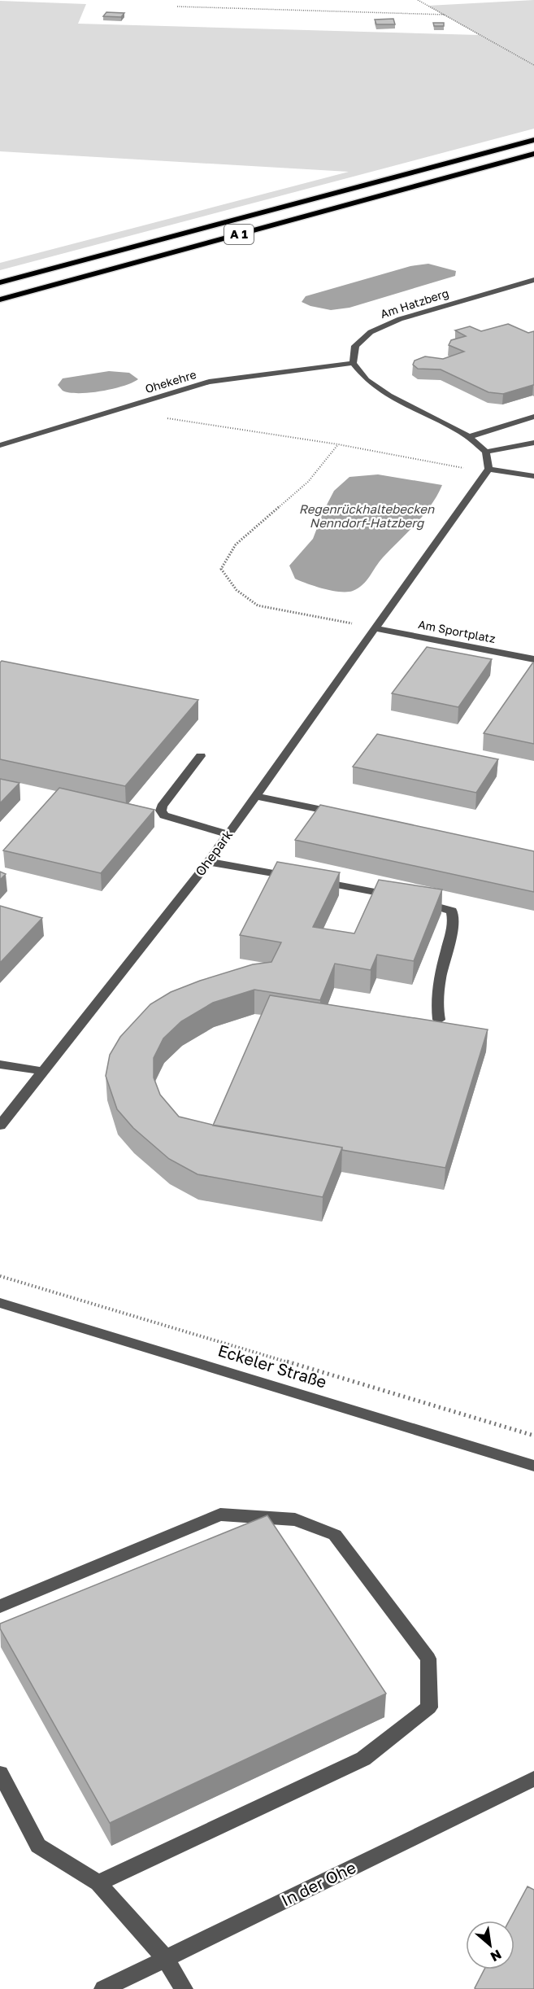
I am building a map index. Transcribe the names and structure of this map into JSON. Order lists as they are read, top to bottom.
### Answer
{
  "streets": {
    "highway": ["A 1"],
    "street": [
      "Am Hatzberg",
      "Ohekehre",
      "Am Sportplatz",
      "Ohepark",
      "Eckeler Straße",
      "In der Ohe"
    ]
  },
  "crossings": [
    ["Am Hatzberg", "Ohekehre"],
    ["Am Sportplatz", "Ohepark"]
  ],
  "water": ["Regenrückhaltebecken Nenndorf-Hatzberg"],
  "north": "bottom right"
}
